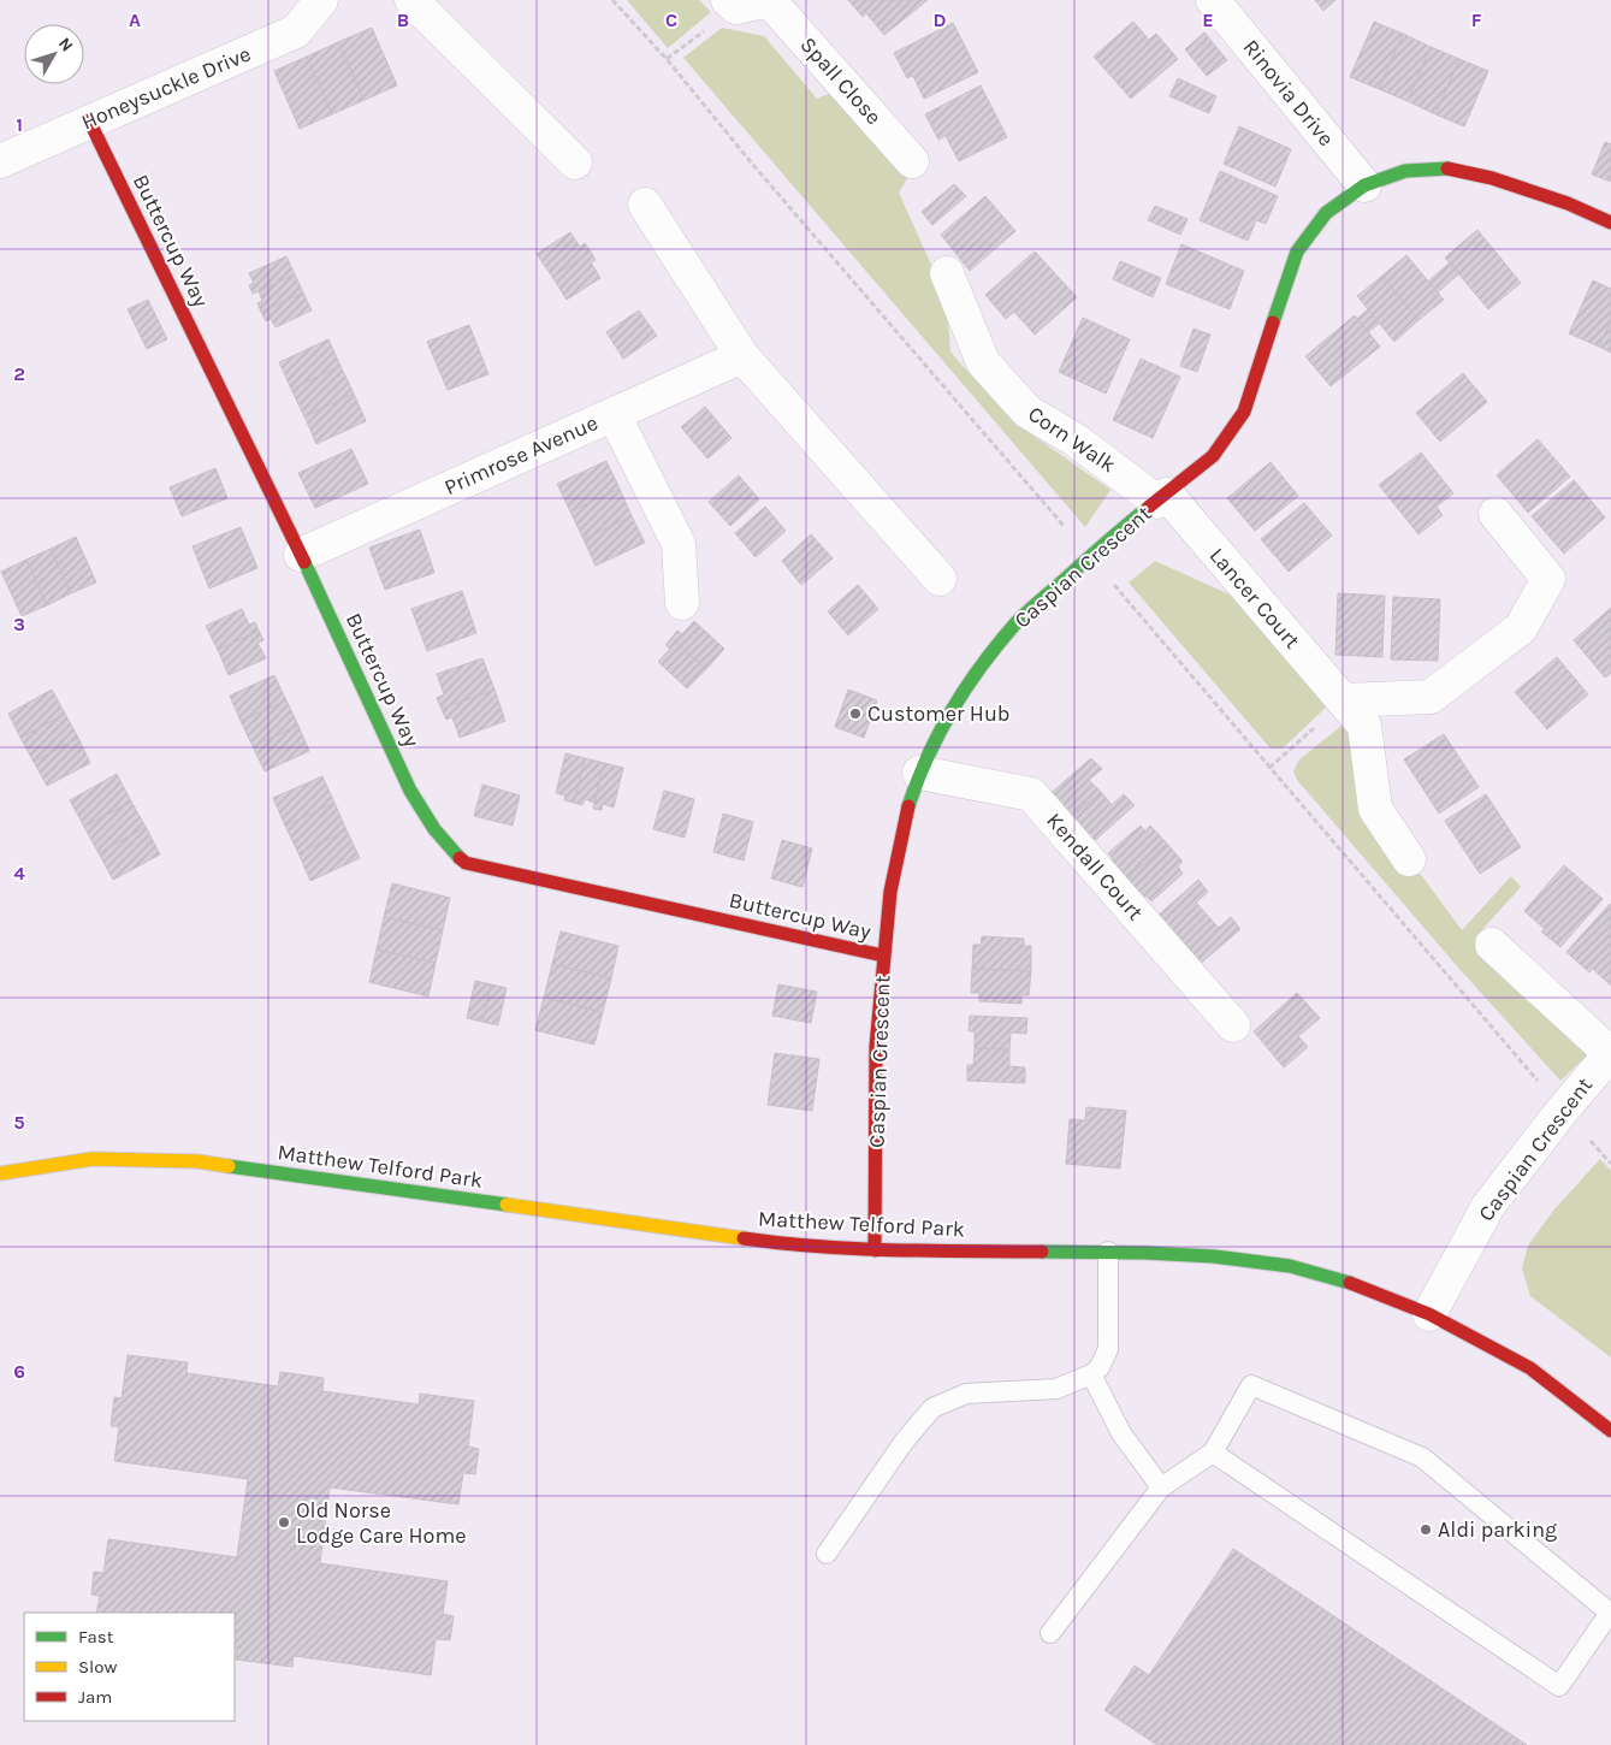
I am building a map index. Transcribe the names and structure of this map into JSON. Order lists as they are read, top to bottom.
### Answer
{
  "streets": {
    "street": [
      "Spall Close",
      "Honeysuckle Drive",
      "Rinovia Drive",
      "Buttercup Way",
      "Corn Walk",
      "Primrose Avenue",
      "Caspian Crescent",
      "Lancer Court",
      "Kendall Court",
      "Matthew Telford Park"
    ]
  },
  "crossings": [
    ["Honeysuckle Drive", "Buttercup Way"],
    ["Rinovia Drive", "Caspian Crescent"],
    ["Buttercup Way", "Primrose Avenue"],
    ["Buttercup Way", "Caspian Crescent"],
    ["Corn Walk", "Caspian Crescent"],
    ["Corn Walk", "Lancer Court"],
    ["Caspian Crescent", "Lancer Court"],
    ["Caspian Crescent", "Kendall Court"],
    ["Caspian Crescent", "Matthew Telford Park"]
  ],
  "places": ["Customer Hub", "Old Norse Lodge Care Home", "Aldi parking"],
  "legend": ["Fast", "Slow", "Jam"],
  "north": "top right",
  "grid": {
    "columns": [
      "A",
      "B",
      "C",
      "D",
      "E",
      "F"
    ],
    "rows": [
      "1",
      "2",
      "3",
      "4",
      "5",
      "6"
    ]
  }
}
